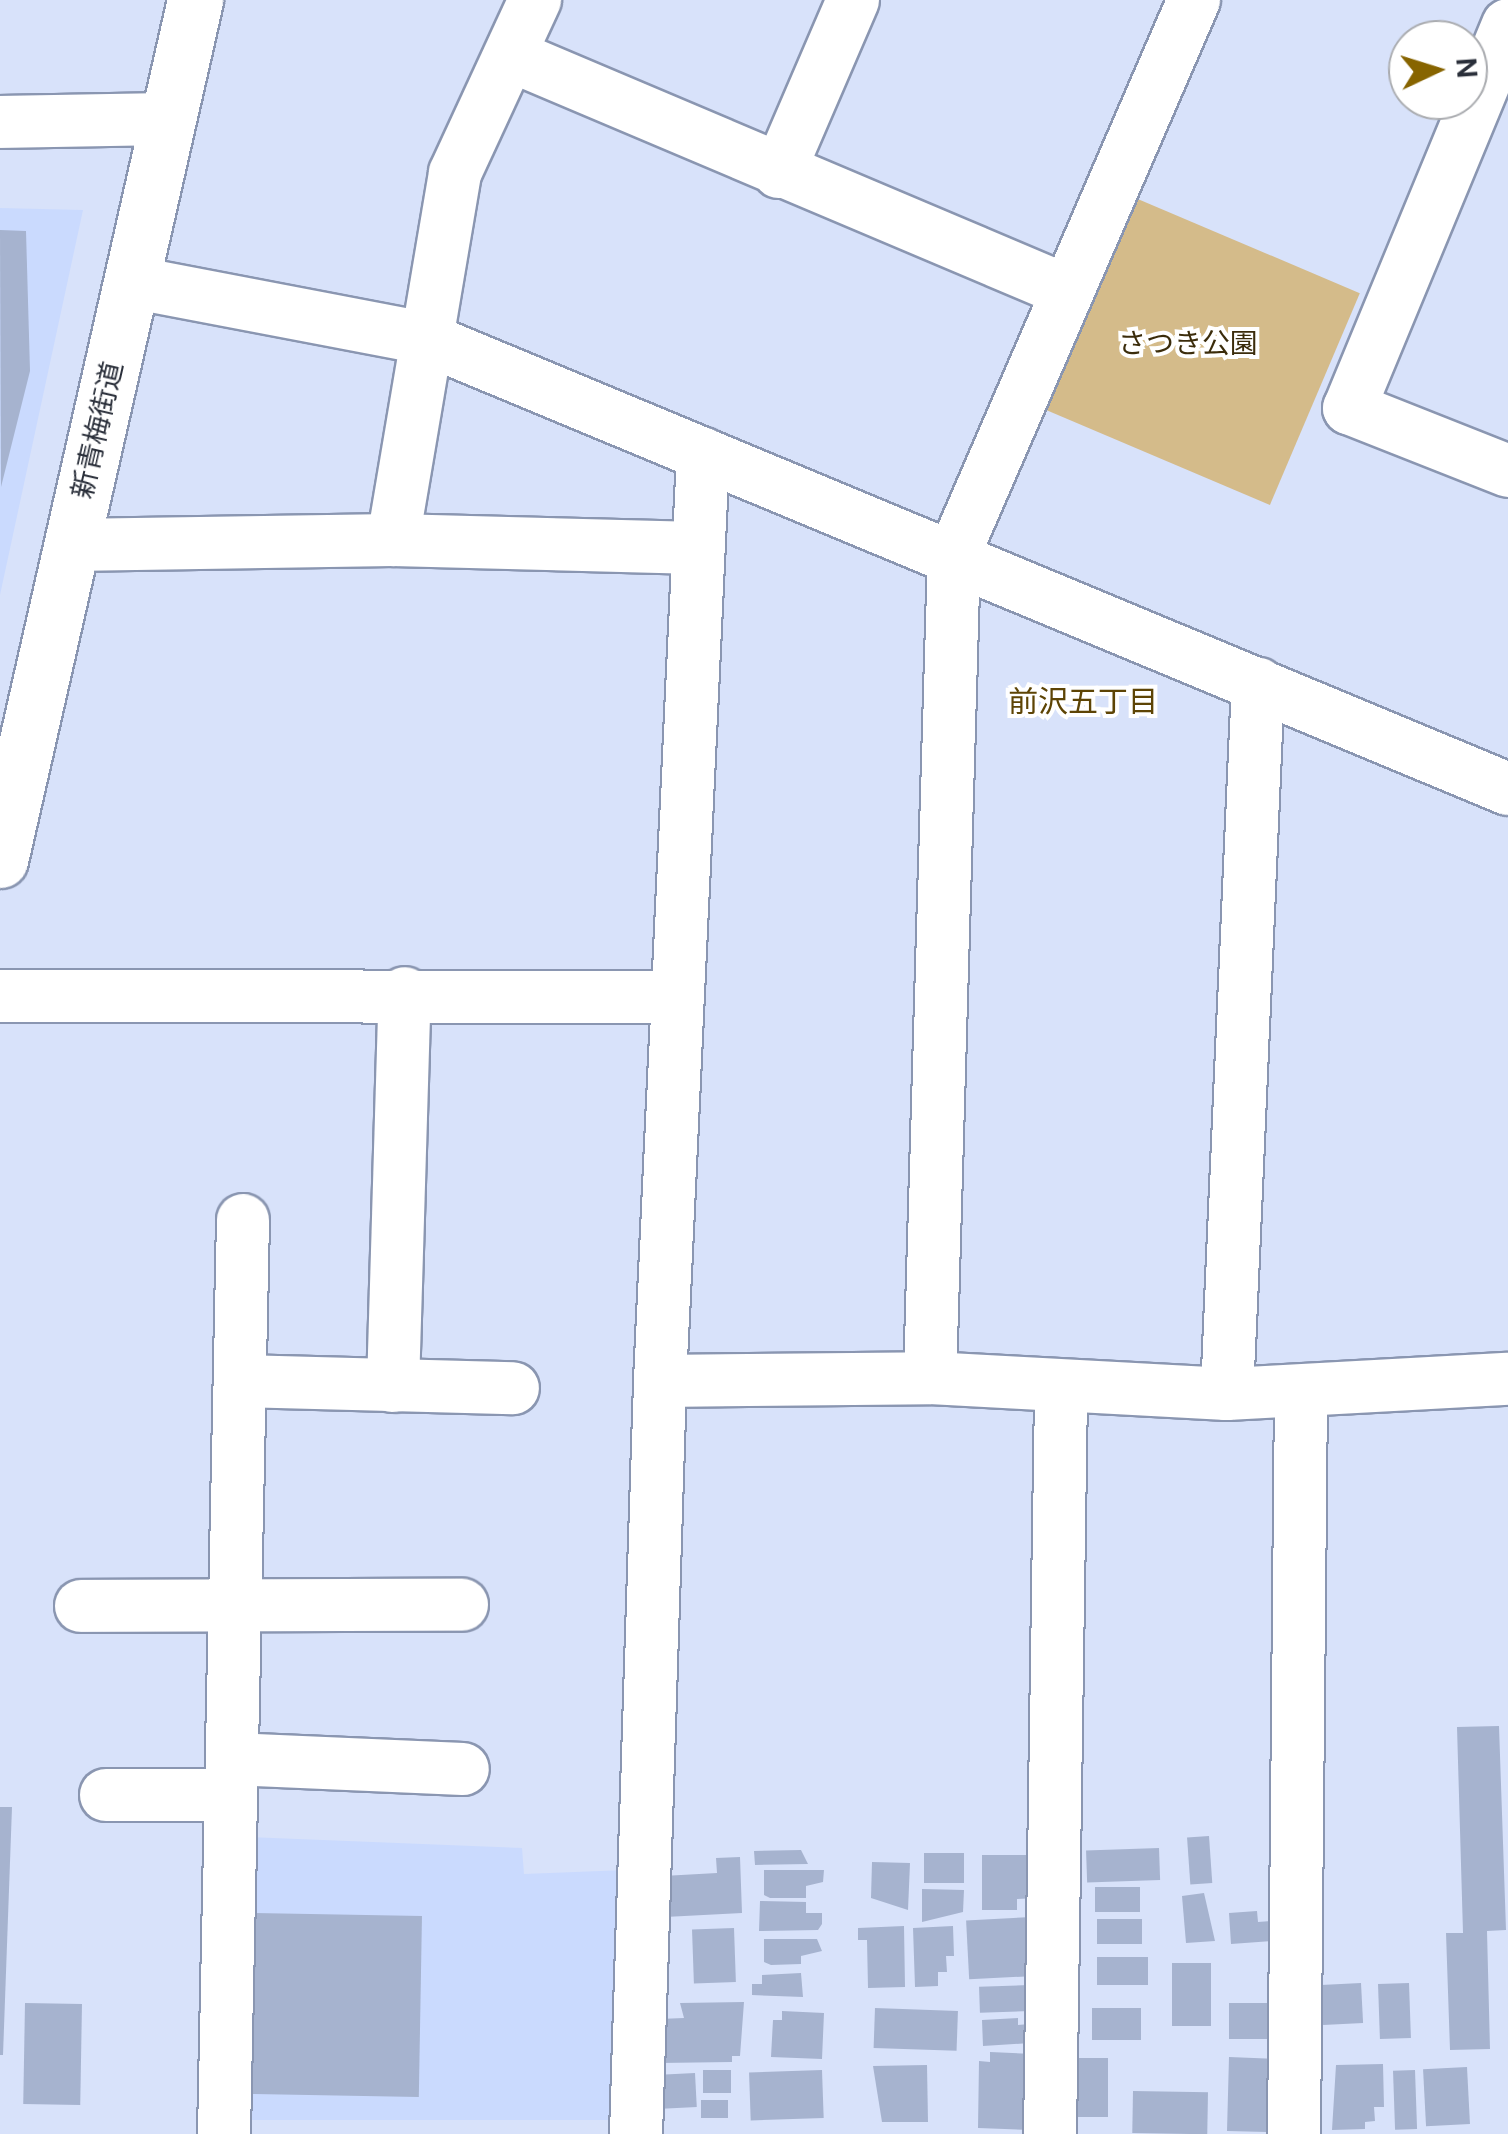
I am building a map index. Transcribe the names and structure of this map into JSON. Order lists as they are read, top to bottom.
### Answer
{
  "streets": {
    "main road": ["新青梅街道"]
  },
  "districts": ["前沢五丁目"],
  "parks": ["さつき公園"],
  "north": "right"
}
